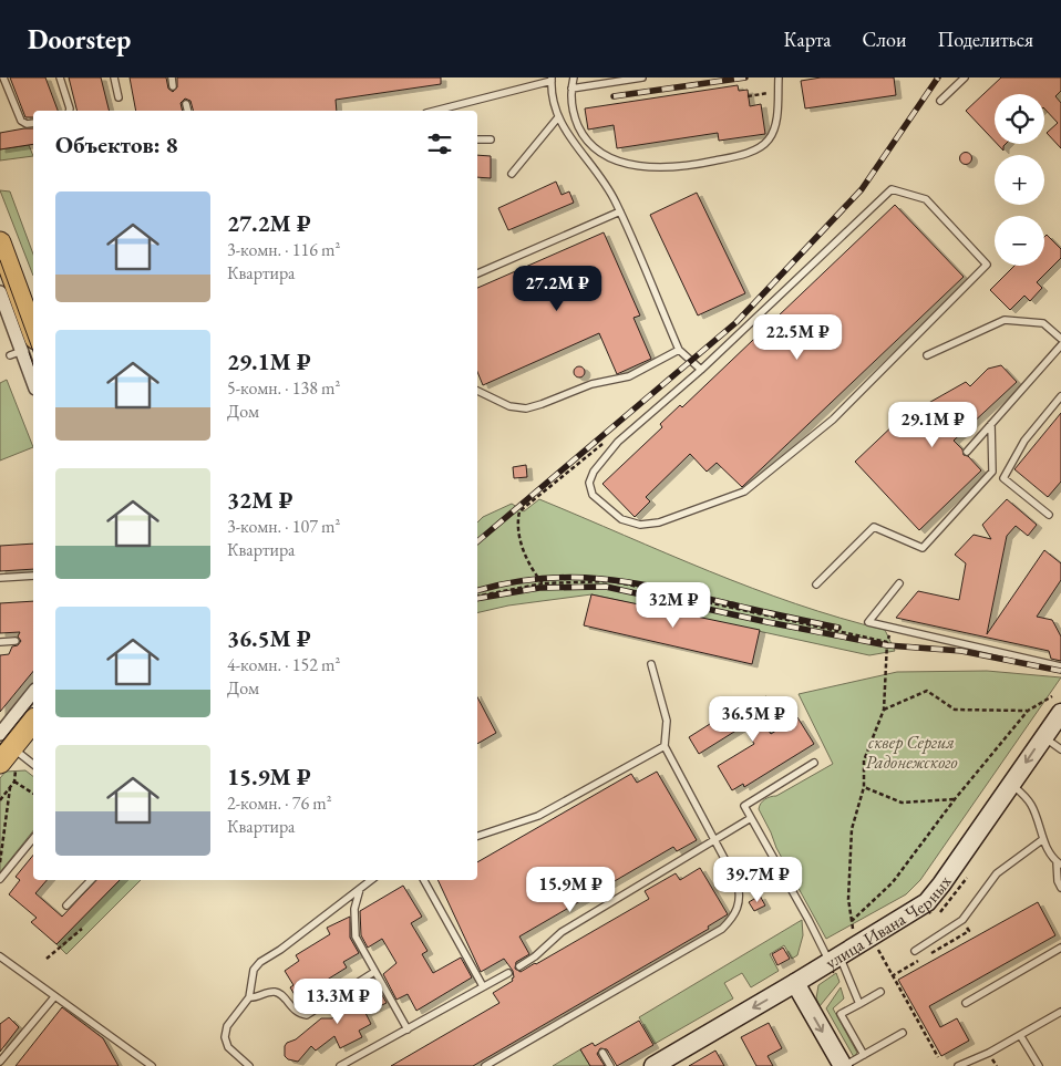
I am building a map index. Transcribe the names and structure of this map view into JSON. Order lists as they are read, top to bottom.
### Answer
{
  "streets": {
    "main road": ["улица Ивана Черных"]
  },
  "one_way": ["улица Ивана Черных"],
  "parks": ["сквер Сергия Радонежского"],
  "page": {
    "header": "Doorstep",
    "nav": ["Карта", "Слои", "Поделиться"],
    "map_buttons": ["+", "−"],
    "heading": "Объектов: 8",
    "list": [
      {
        "name": "27.2M ₽",
        "note": "3-комн. · 116 m² · Квартира"
      },
      {
        "name": "29.1M ₽",
        "note": "5-комн. · 138 m² · Дом"
      },
      {
        "name": "32M ₽",
        "note": "3-комн. · 107 m² · Квартира"
      },
      {
        "name": "36.5M ₽",
        "note": "4-комн. · 152 m² · Дом"
      },
      {
        "name": "15.9M ₽",
        "note": "2-комн. · 76 m² · Квартира"
      }
    ],
    "price": [
      "27.2M ₽",
      "22.5M ₽",
      "29.1M ₽",
      "32M ₽",
      "36.5M ₽",
      "39.7M ₽",
      "15.9M ₽",
      "13.3M ₽"
    ]
  }
}
